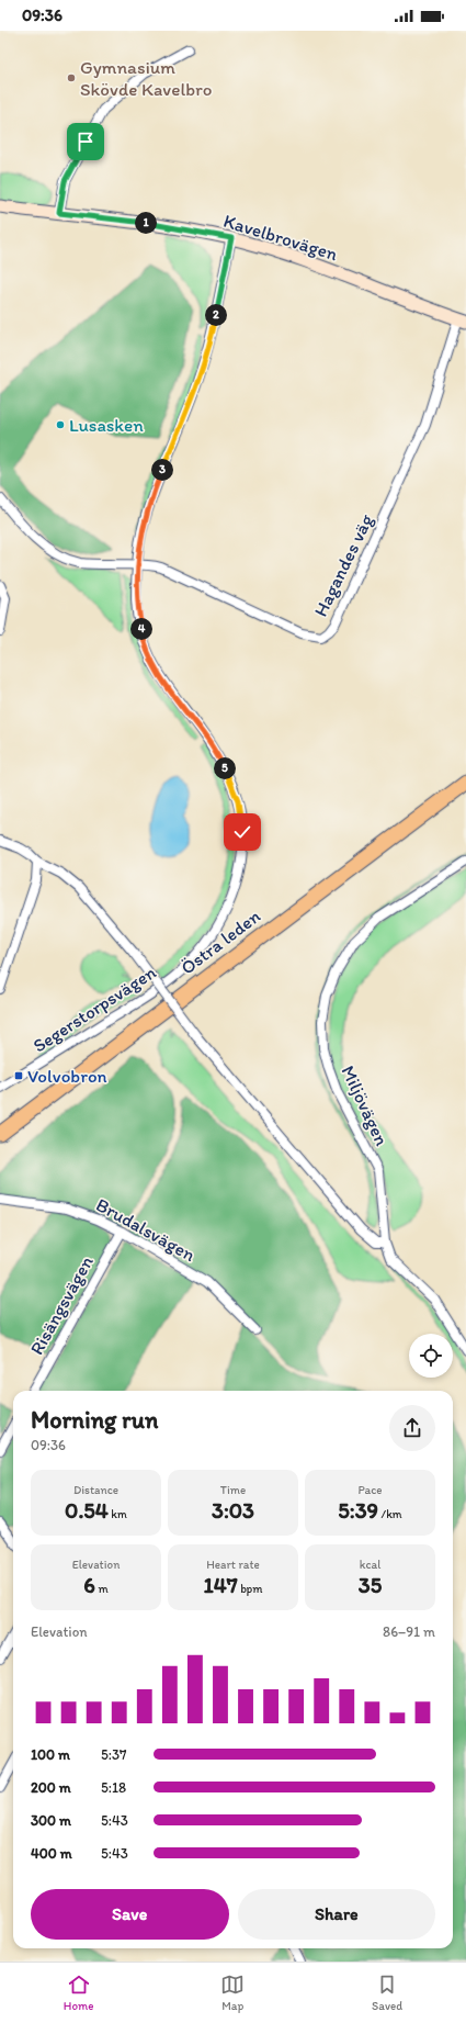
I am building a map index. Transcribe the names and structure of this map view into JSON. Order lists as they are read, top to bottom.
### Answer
{
  "streets": {
    "highway": ["Östra leden"],
    "main road": ["Kavelbrovägen"],
    "street": [
      "Hagandes väg",
      "Segerstorpsvägen",
      "Miljövägen",
      "Brudalsvägen",
      "Risängsvägen"
    ]
  },
  "crossings": [
    ["Kavelbrovägen", "Hagandes väg"],
    ["Kavelbrovägen", "Segerstorpsvägen"],
    ["Hagandes väg", "Segerstorpsvägen"],
    ["Brudalsvägen", "Risängsvägen"]
  ],
  "places": {
    "other": ["Gymnasium Skövde Kavelbro", "Lusasken"],
    "transit": ["Volvobron"]
  },
  "page": {
    "status": "09:36",
    "pins": [
      "1",
      "2",
      "3",
      "4",
      "5"
    ],
    "heading": ["Morning run", "09:36"],
    "stats": [
      ["Distance", "0.54 km"],
      ["Time", "3:03"],
      ["Pace", "5:39 /km"],
      ["Elevation", "6 m"],
      ["Heart rate", "147 bpm"],
      ["kcal", "35"]
    ],
    "chart": ["Elevation", "86–91 m"],
    "list": [
      {
        "name": "100 m",
        "note": "5:37"
      },
      {
        "name": "200 m",
        "note": "5:18"
      },
      {
        "name": "300 m",
        "note": "5:43"
      },
      {
        "name": "400 m",
        "note": "5:43"
      }
    ],
    "buttons": ["Save", "Share"],
    "tabs": ["Home", "Map", "Saved"]
  }
}
